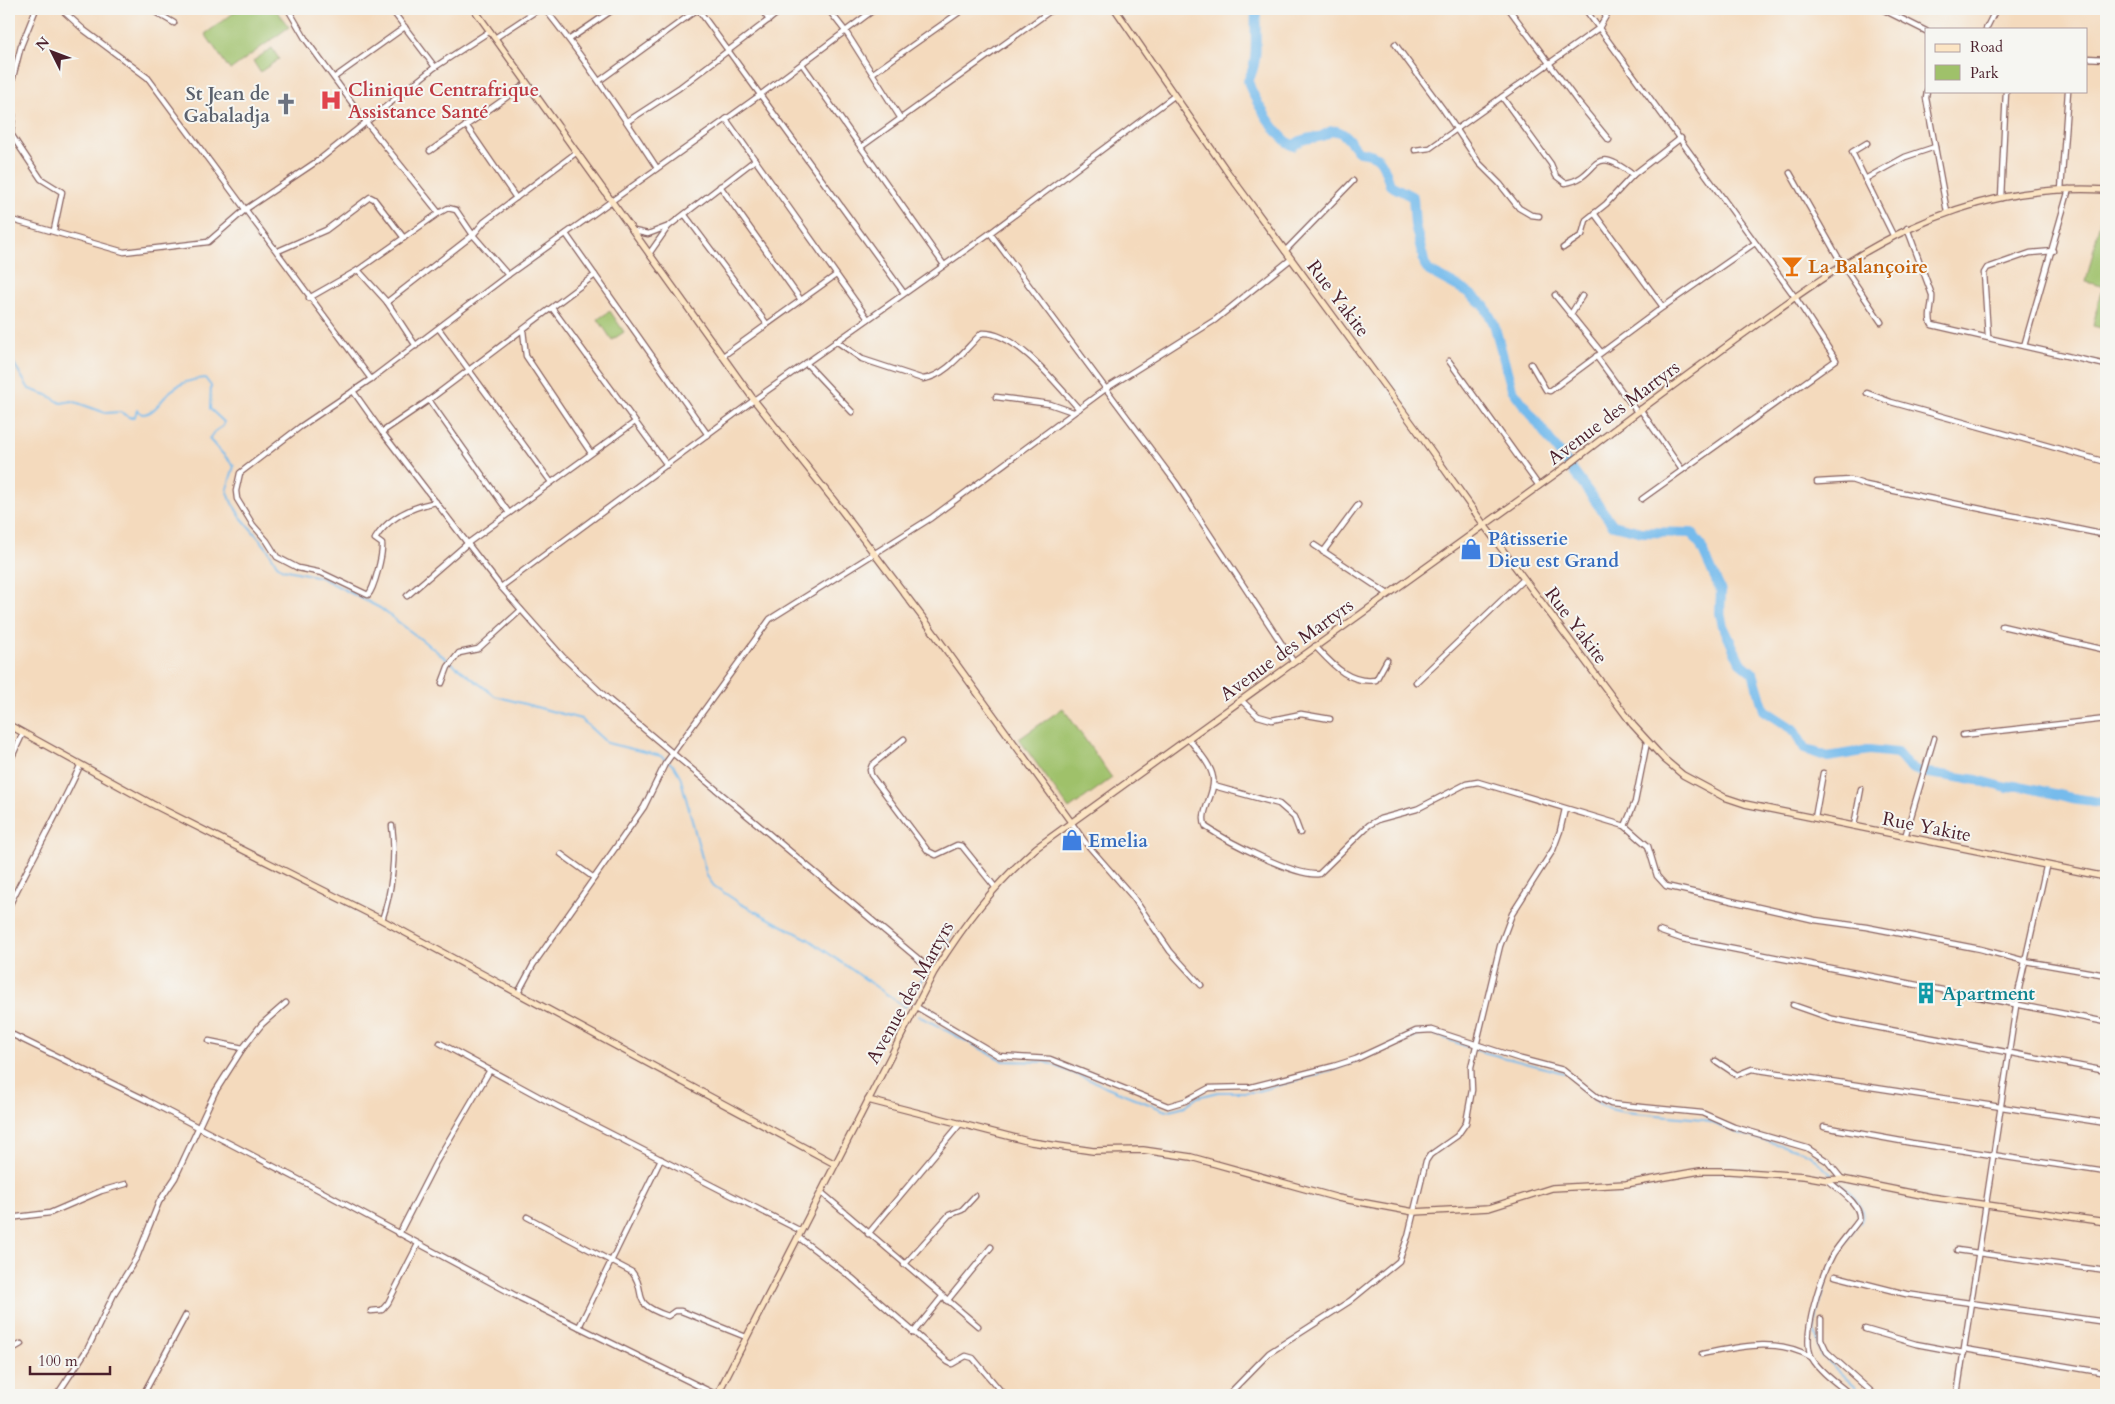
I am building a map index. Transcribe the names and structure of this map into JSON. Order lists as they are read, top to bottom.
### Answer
{
  "streets": {
    "main road": ["Rue Yakite", "Avenue des Martyrs"]
  },
  "crossings": [
    ["Rue Yakite", "Avenue des Martyrs"]
  ],
  "places": {
    "hospital": ["Clinique Centrafrique Assistance Santé"],
    "church": ["St Jean de Gabaladja"],
    "bar": ["La Balançoire"],
    "shop": ["Pâtisserie Dieu est Grand", "Emelia"],
    "building": ["Apartment"]
  },
  "legend": ["Road", "Park"],
  "scale_bar": "100 m",
  "north": "top left"
}
